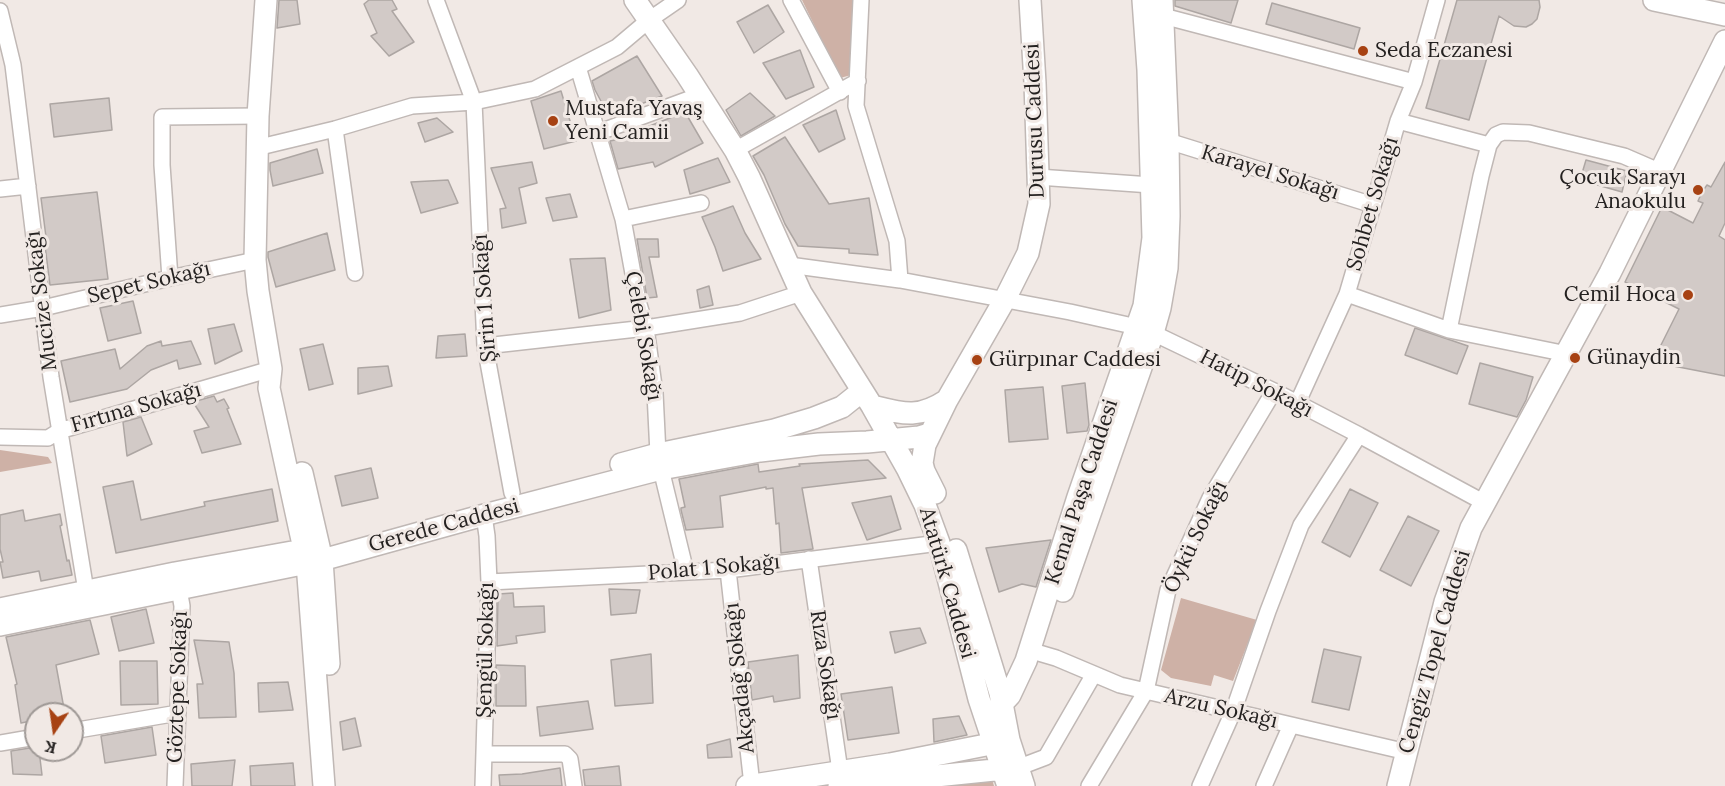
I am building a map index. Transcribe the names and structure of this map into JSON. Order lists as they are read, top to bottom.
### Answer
{
  "streets": {
    "street": [
      "Durusu Caddesi",
      "Karayel Sokağı",
      "Sohbet Sokağı",
      "Sepet Sokağı",
      "Şirin 1 Sokağı",
      "Mucize Sokağı",
      "Çelebi Sokağı",
      "Hatip Sokağı",
      "Fırtına Sokağı",
      "Kemal Paşa Caddesi",
      "Gerede Caddesi",
      "Öykü Sokağı",
      "Polat 1 Sokağı",
      "Atatürk Caddesi",
      "Şengül Sokağı",
      "Cengiz Topel Caddesi",
      "Rıza Sokağı",
      "Akçadağ Sokağı",
      "Göztepe Sokağı",
      "Arzu Sokağı"
    ]
  },
  "crossings": [
    ["Durusu Caddesi", "Hatip Sokağı"],
    ["Durusu Caddesi", "Atatürk Caddesi"],
    ["Karayel Sokağı", "Sohbet Sokağı"],
    ["Karayel Sokağı", "Kemal Paşa Caddesi"],
    ["Sohbet Sokağı", "Hatip Sokağı"],
    ["Sepet Sokağı", "Mucize Sokağı"],
    ["Şirin 1 Sokağı", "Gerede Caddesi"],
    ["Mucize Sokağı", "Fırtına Sokağı"],
    ["Mucize Sokağı", "Gerede Caddesi"],
    ["Çelebi Sokağı", "Gerede Caddesi"],
    ["Çelebi Sokağı", "Polat 1 Sokağı"],
    ["Hatip Sokağı", "Kemal Paşa Caddesi"],
    ["Hatip Sokağı", "Öykü Sokağı"],
    ["Hatip Sokağı", "Cengiz Topel Caddesi"],
    ["Kemal Paşa Caddesi", "Atatürk Caddesi"],
    ["Kemal Paşa Caddesi", "Arzu Sokağı"],
    ["Gerede Caddesi", "Atatürk Caddesi"],
    ["Gerede Caddesi", "Şengül Sokağı"],
    ["Gerede Caddesi", "Göztepe Sokağı"],
    ["Öykü Sokağı", "Arzu Sokağı"],
    ["Polat 1 Sokağı", "Atatürk Caddesi"],
    ["Polat 1 Sokağı", "Şengül Sokağı"],
    ["Polat 1 Sokağı", "Rıza Sokağı"],
    ["Polat 1 Sokağı", "Akçadağ Sokağı"],
    ["Cengiz Topel Caddesi", "Arzu Sokağı"]
  ],
  "places": [
    "Seda Eczanesi",
    "Mustafa Yavaş Yeni Camii",
    "Çocuk Sarayı Anaokulu",
    "Cemil Hoca",
    "Günaydin",
    "Gürpınar Caddesi"
  ],
  "north": "bottom"
}
